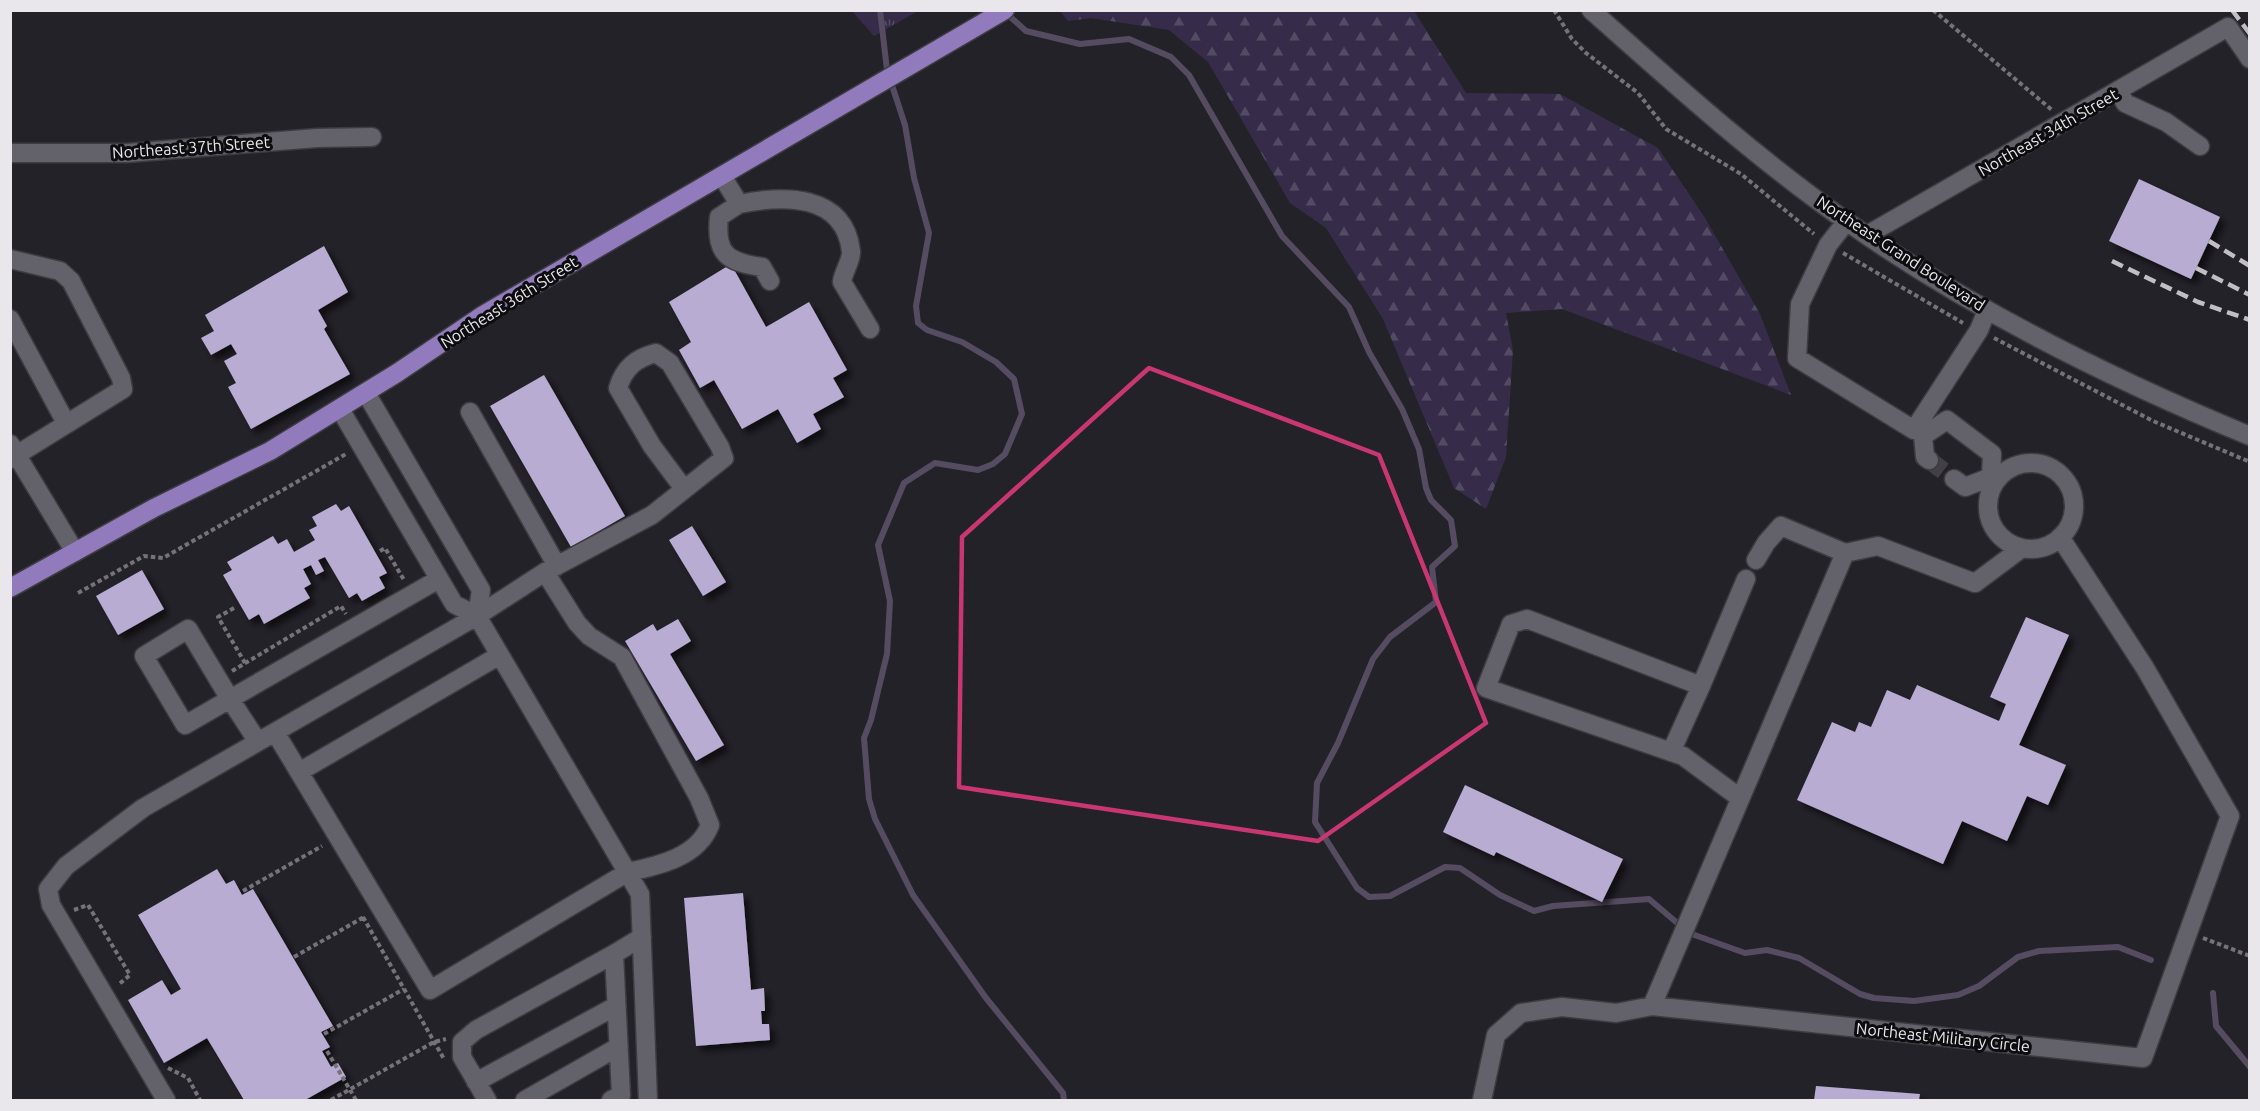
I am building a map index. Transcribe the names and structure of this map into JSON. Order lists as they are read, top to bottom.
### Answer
{
  "streets": {
    "main road": ["Northeast 36th Street"],
    "street": [
      "Northeast 34th Street",
      "Northeast 37th Street",
      "Northeast Grand Boulevard",
      "Northeast Military Circle"
    ]
  },
  "crossings": [
    ["Northeast 34th Street", "Northeast Grand Boulevard"]
  ]
}
